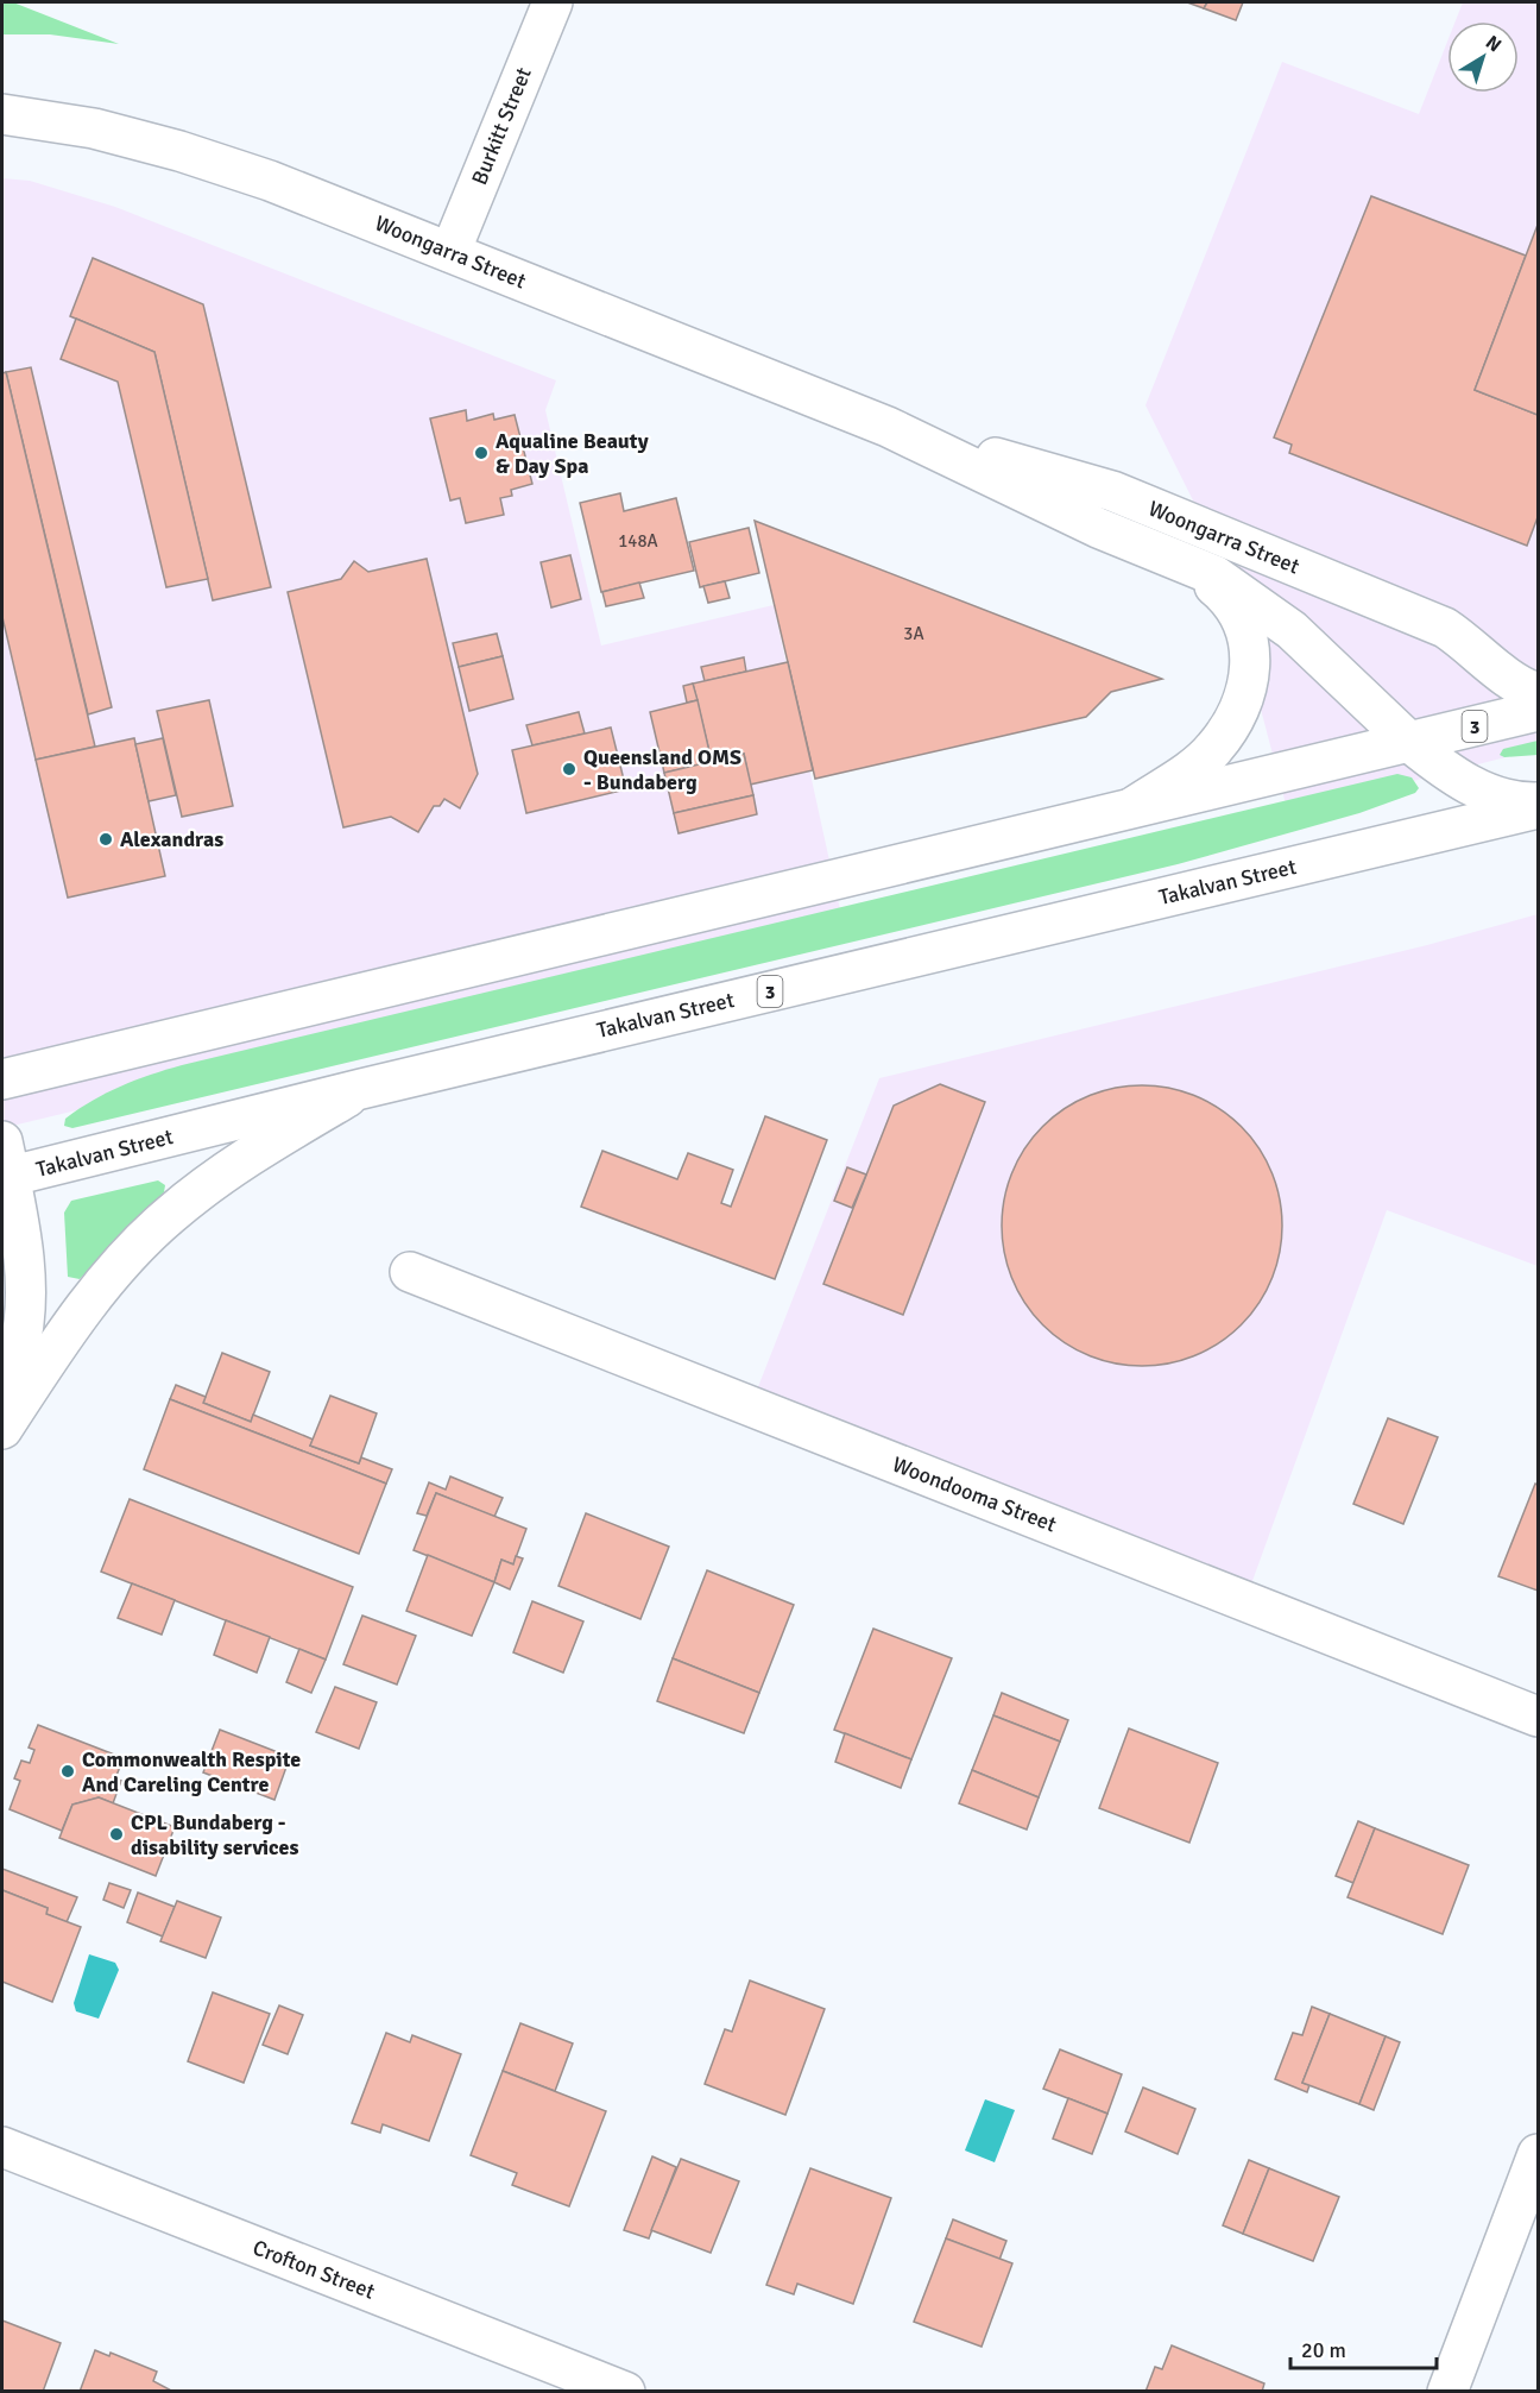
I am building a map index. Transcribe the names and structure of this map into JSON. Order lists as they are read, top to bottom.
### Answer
{
  "streets": {
    "main road": [
      "Burkitt Street",
      "Woongarra Street",
      "3",
      "Takalvan Street",
      "Woondooma Street",
      "Crofton Street"
    ]
  },
  "crossings": [
    ["Burkitt Street", "Woongarra Street"],
    ["Woongarra Street", "3"],
    ["Woongarra Street", "Takalvan Street"]
  ],
  "places": [
    "Aqualine Beauty & Day Spa",
    "Queensland OMS - Bundaberg",
    "Alexandras",
    "Commonwealth Respite And Careling Centre",
    "CPL Bundaberg - disability services"
  ],
  "house_numbers": ["148A", "3A"],
  "scale_bar": "20 m",
  "north": "top right"
}
